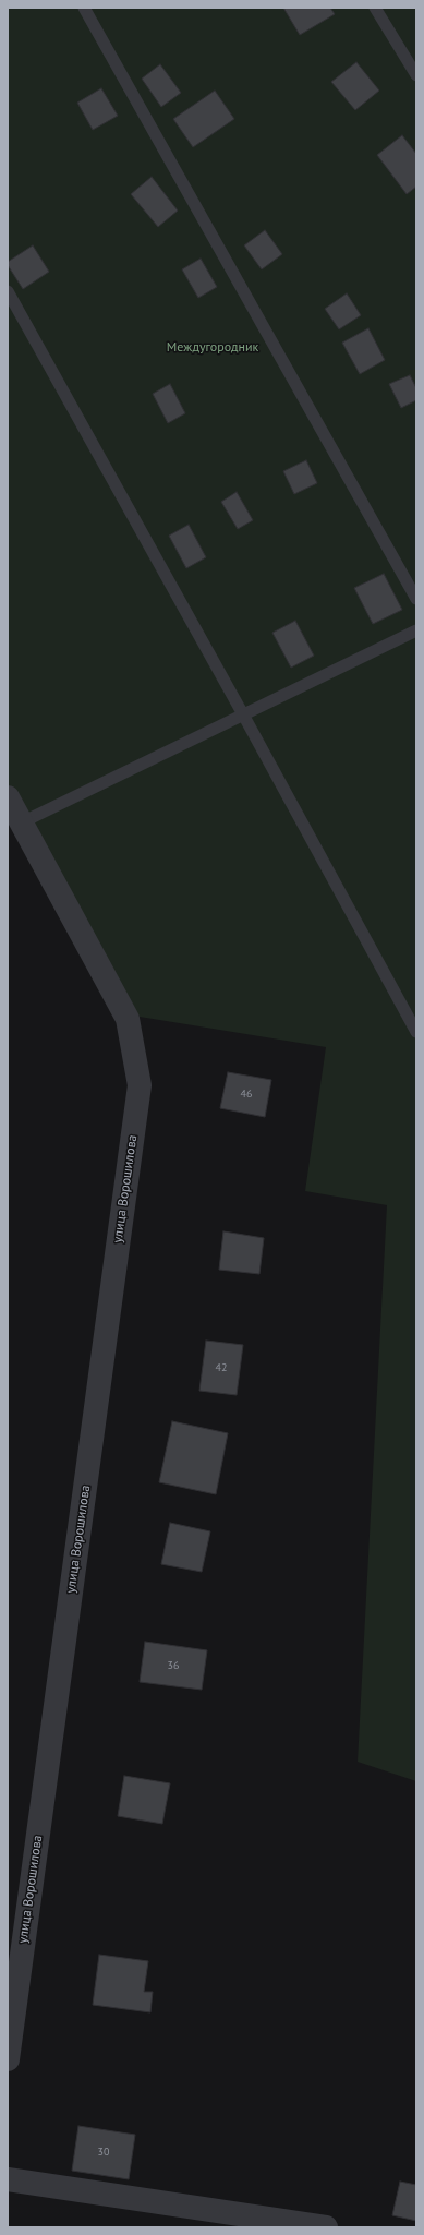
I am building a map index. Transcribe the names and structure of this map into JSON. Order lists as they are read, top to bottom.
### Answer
{
  "streets": {
    "street": ["улица Ворошилова"]
  },
  "parks": ["Междугородник"],
  "house_numbers": [
    "46",
    "42",
    "36",
    "30"
  ]
}
